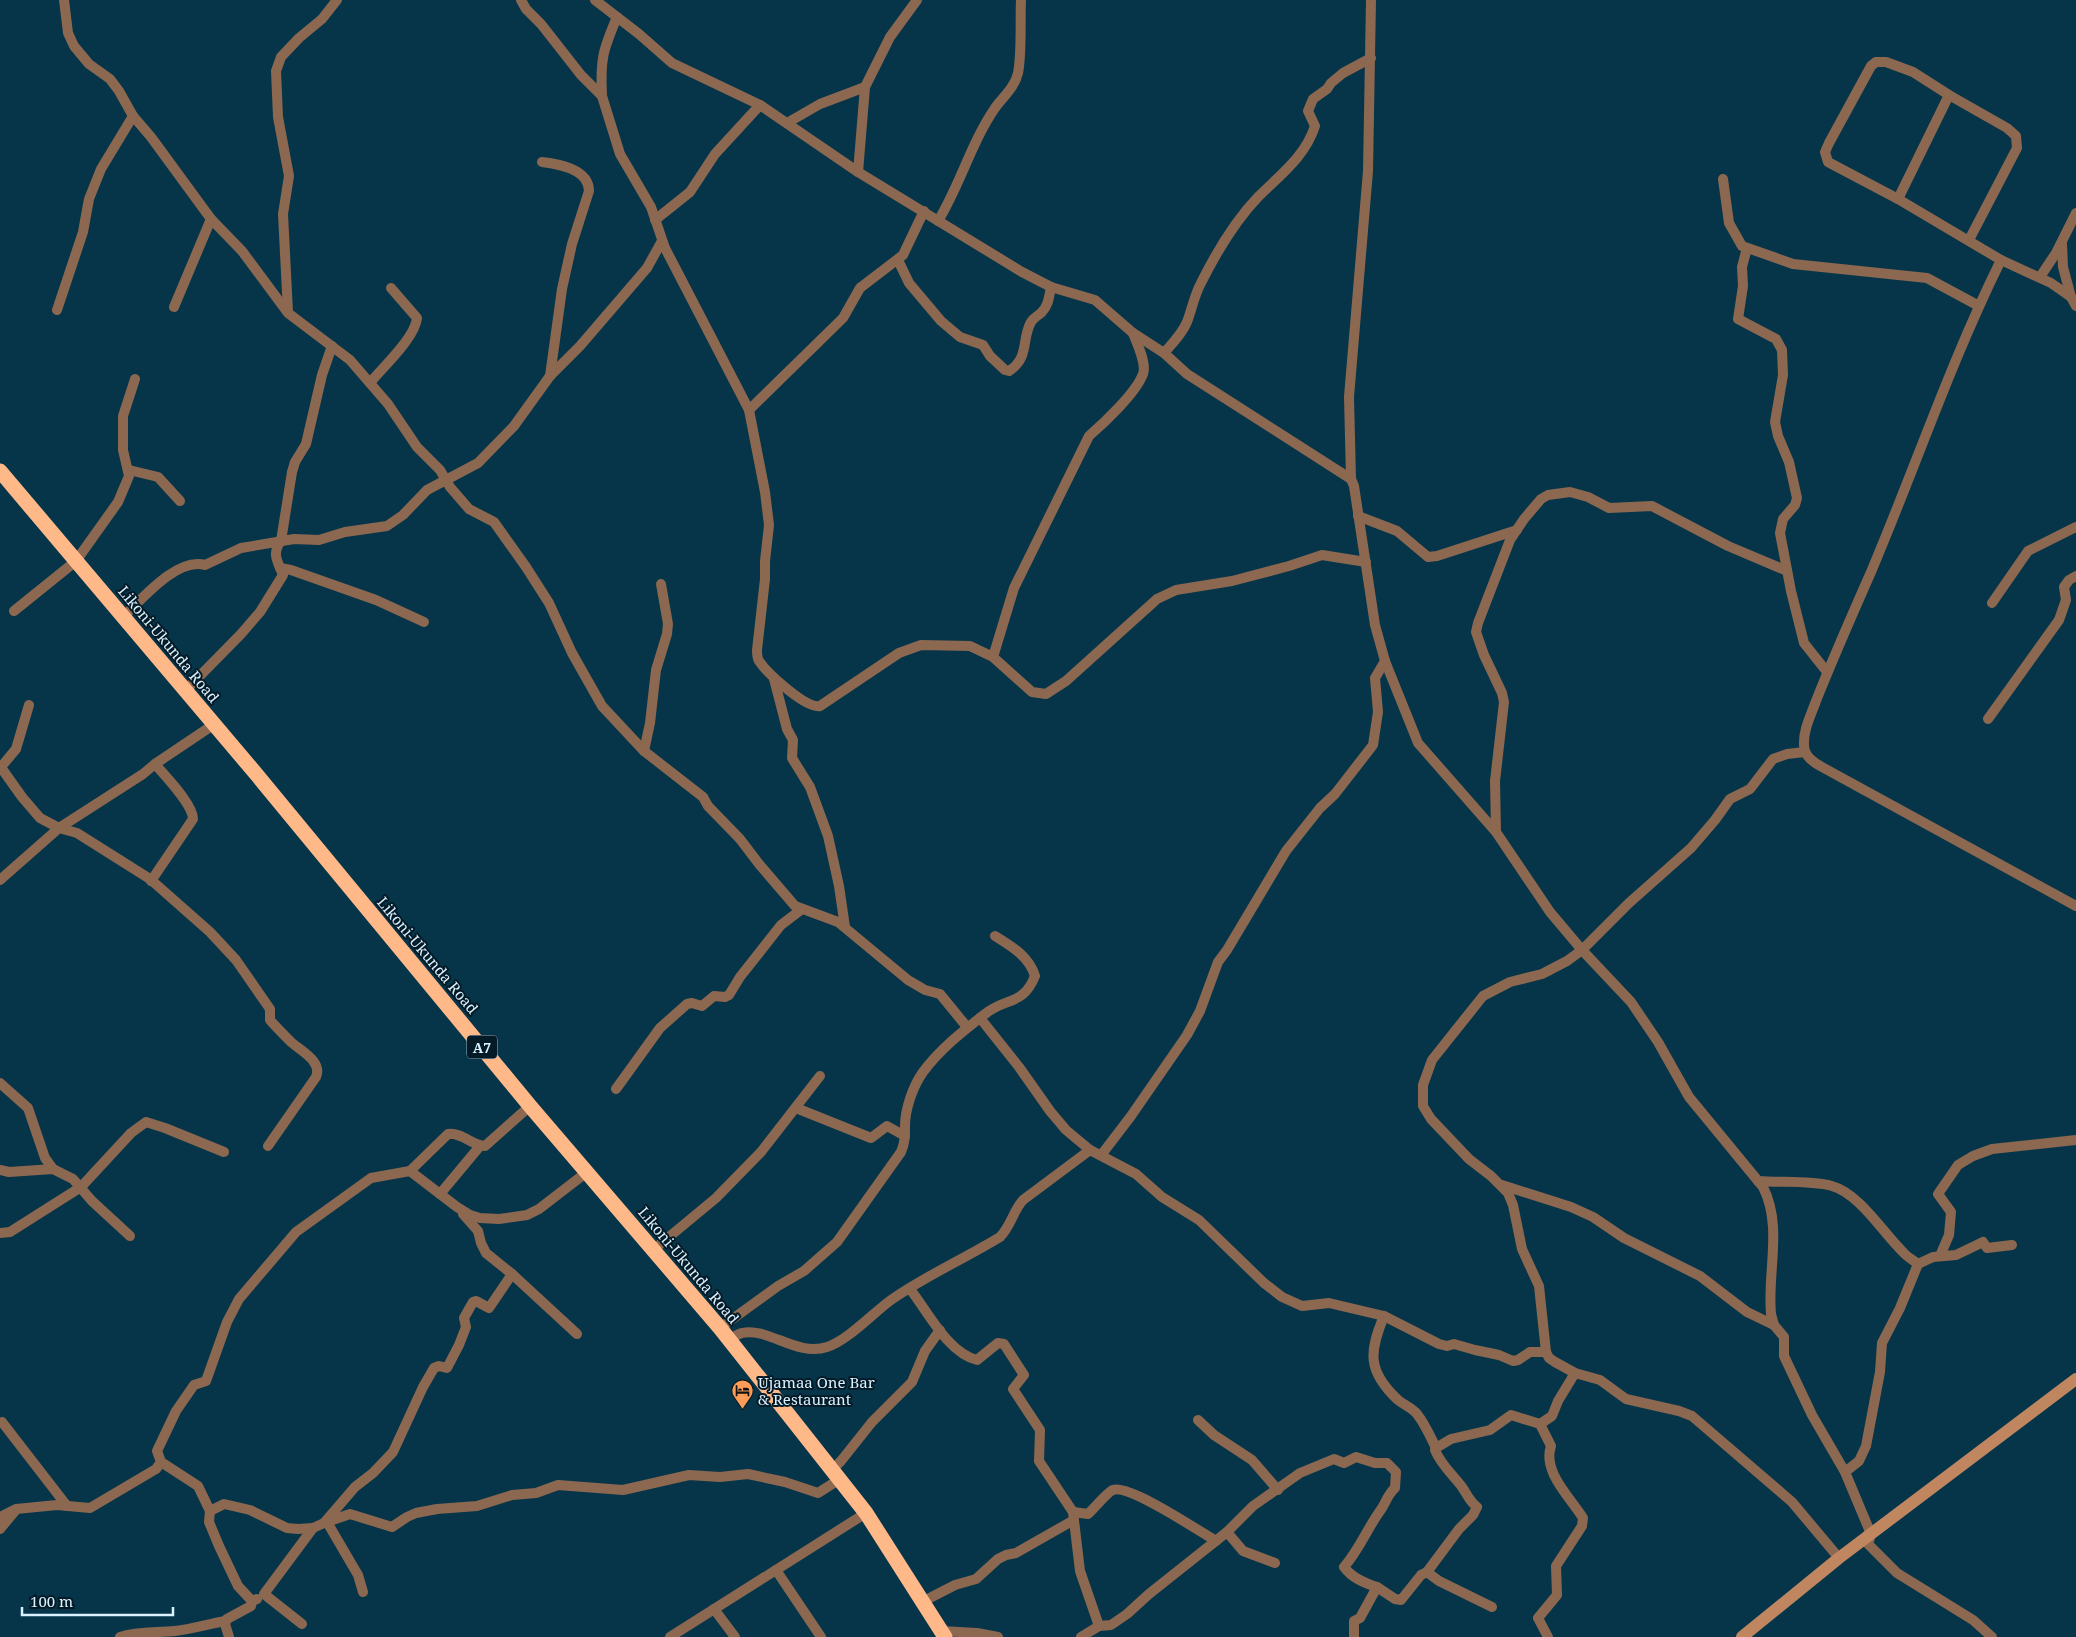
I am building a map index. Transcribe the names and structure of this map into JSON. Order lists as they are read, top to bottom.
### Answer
{
  "streets": {
    "highway": ["Likoni-Ukunda Road", "A7"]
  },
  "places": {
    "hotel": ["Ujamaa One Bar & Restaurant"]
  },
  "scale_bar": "100 m"
}
